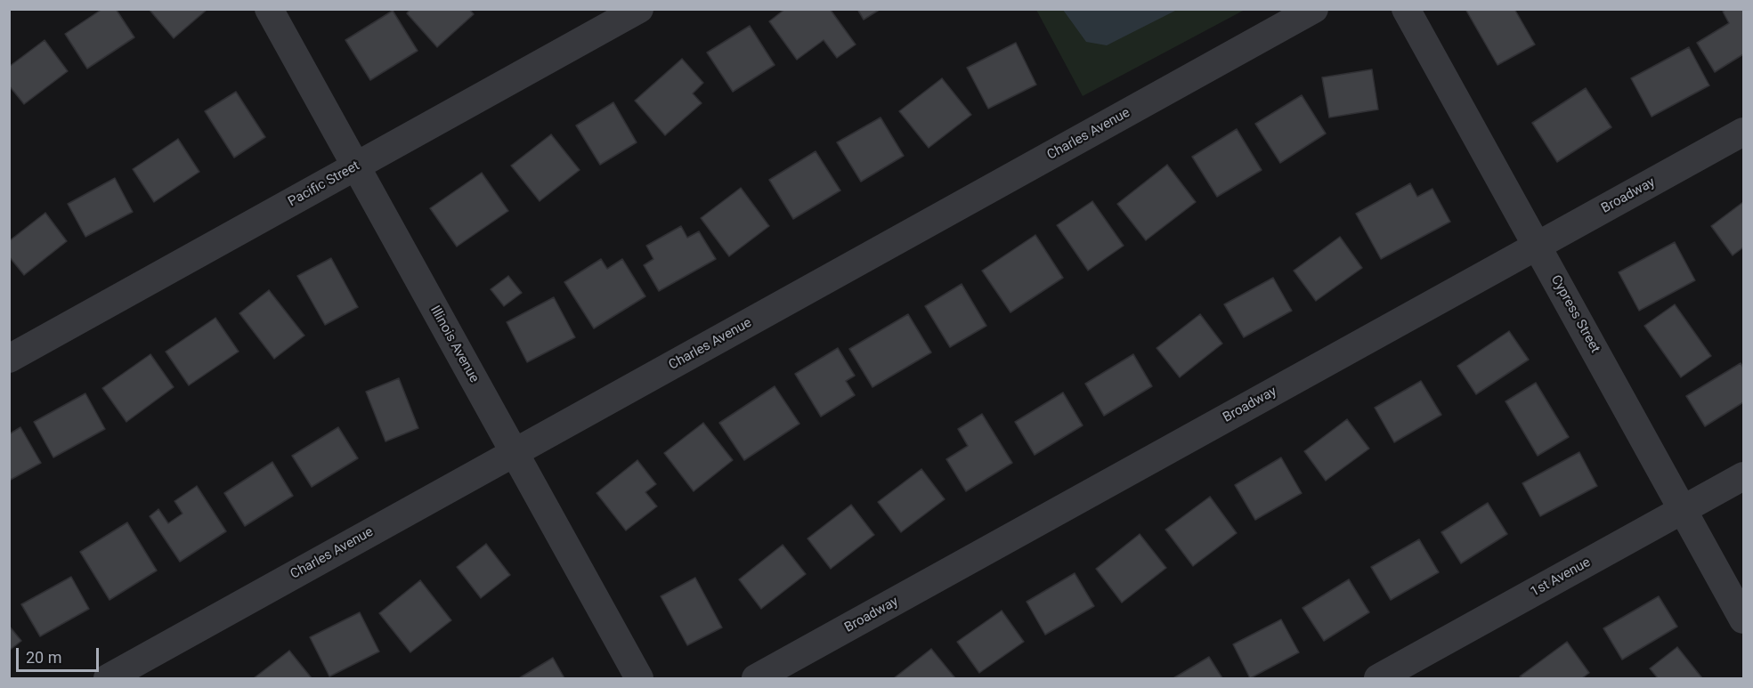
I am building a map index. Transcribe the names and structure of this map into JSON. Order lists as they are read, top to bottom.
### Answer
{
  "streets": {
    "street": [
      "Charles Avenue",
      "Pacific Street",
      "Broadway",
      "Cypress Street",
      "Illinois Avenue",
      "1st Avenue"
    ]
  },
  "crossings": [
    ["Charles Avenue", "Illinois Avenue"],
    ["Pacific Street", "Illinois Avenue"],
    ["Broadway", "Cypress Street"],
    ["Cypress Street", "1st Avenue"]
  ],
  "scale_bar": "20 m"
}
